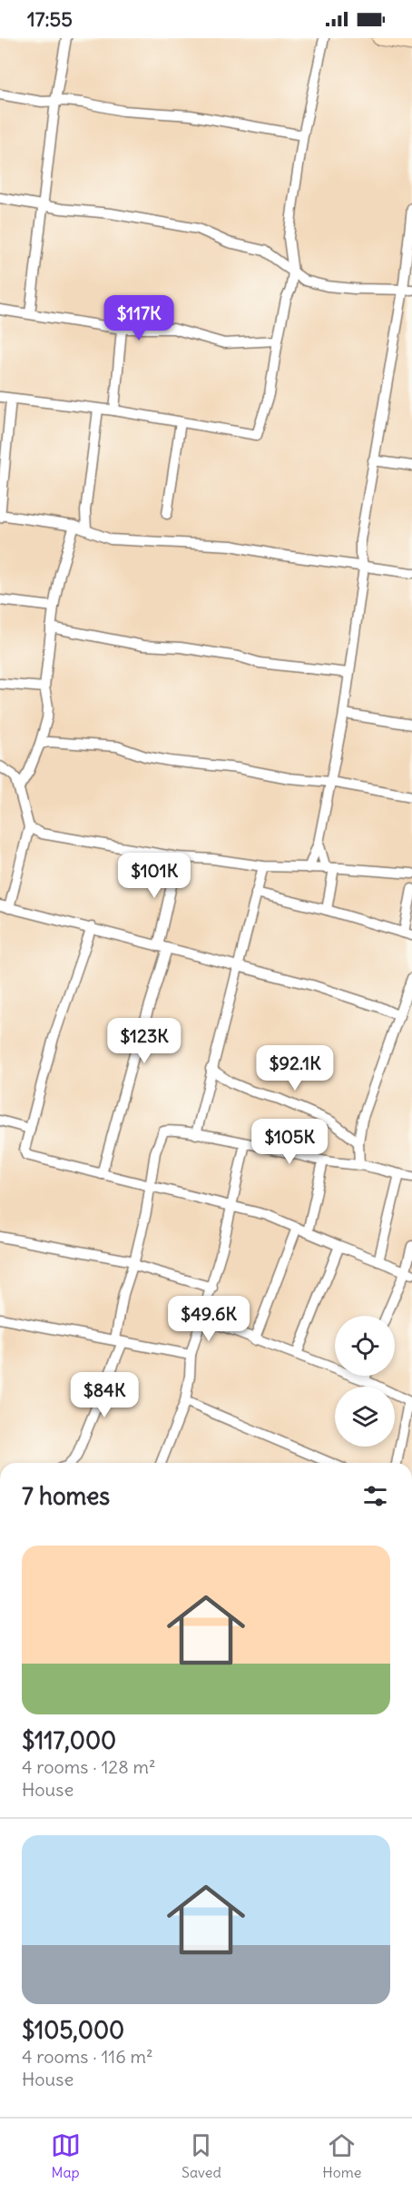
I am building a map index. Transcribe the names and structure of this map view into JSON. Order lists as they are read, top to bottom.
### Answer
{
  "page": {
    "status": "17:55",
    "price": [
      "$117K",
      "$101K",
      "$123K",
      "$92.1K",
      "$105K",
      "$49.6K",
      "$84K"
    ],
    "heading": "7 homes",
    "list": [
      {
        "name": "$117,000",
        "note": "4 rooms · 128 m² · House"
      },
      {
        "name": "$105,000",
        "note": "4 rooms · 116 m² · House"
      }
    ],
    "tabs": ["Map", "Saved", "Home"]
  }
}
